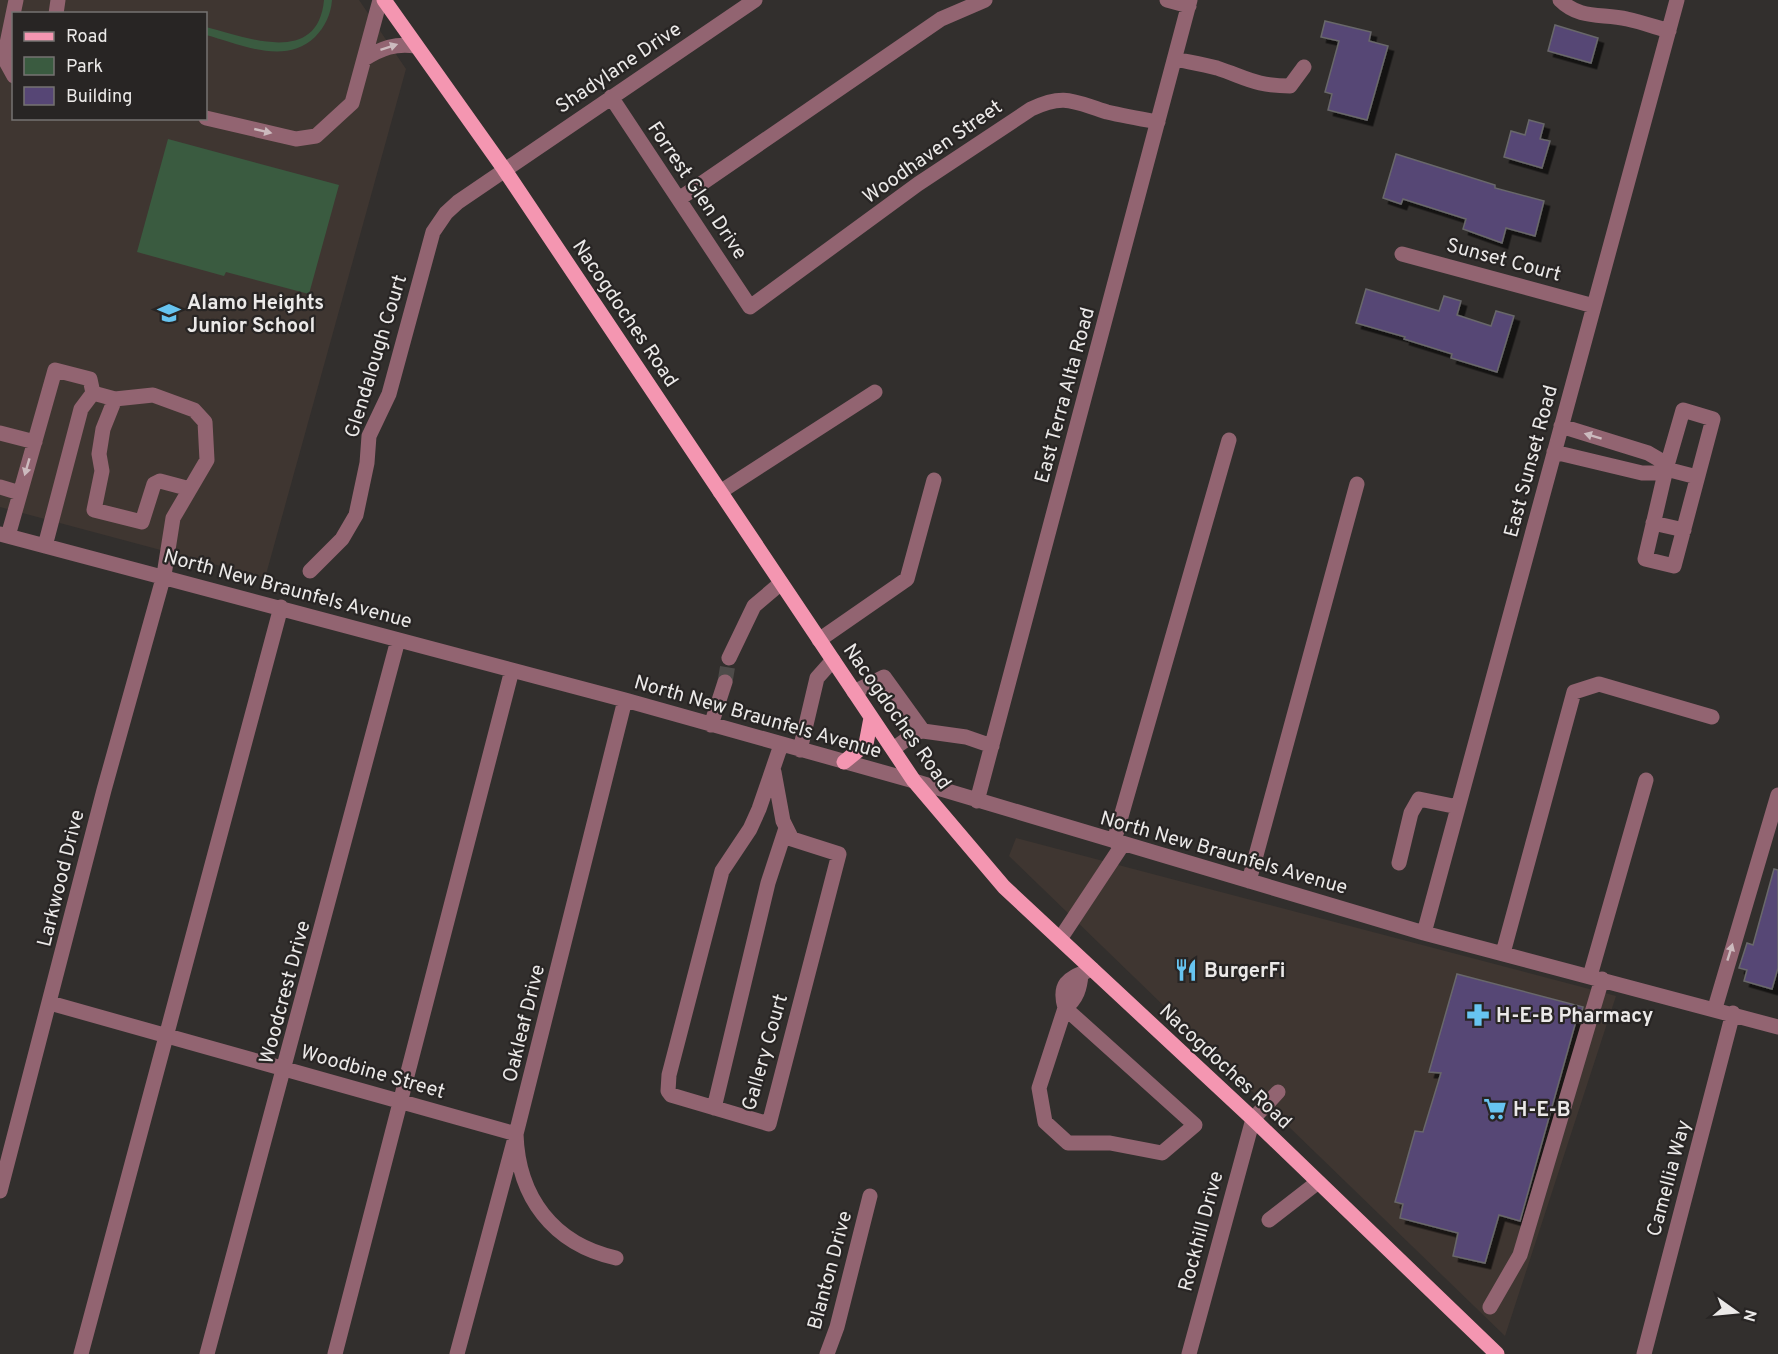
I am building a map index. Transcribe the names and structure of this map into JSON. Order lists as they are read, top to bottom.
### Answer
{
  "streets": {
    "main road": ["Nacogdoches Road"],
    "street": [
      "Shadylane Drive",
      "Woodhaven Street",
      "Forrest Glen Drive",
      "Sunset Court",
      "Glendalough Court",
      "East Terra Alta Road",
      "East Sunset Road",
      "North New Braunfels Avenue",
      "Larkwood Drive",
      "Woodcrest Drive",
      "Oakleaf Drive",
      "Gallery Court",
      "Woodbine Street",
      "Camellia Way",
      "Rockhill Drive",
      "Blanton Drive"
    ]
  },
  "crossings": [
    ["Shadylane Drive", "Forrest Glen Drive"],
    ["Shadylane Drive", "Nacogdoches Road"],
    ["Shadylane Drive", "Glendalough Court"],
    ["Woodhaven Street", "Forrest Glen Drive"],
    ["Woodhaven Street", "East Terra Alta Road"],
    ["Sunset Court", "East Sunset Road"],
    ["Nacogdoches Road", "Glendalough Court"],
    ["Nacogdoches Road", "North New Braunfels Avenue"],
    ["Nacogdoches Road", "Rockhill Drive"],
    ["East Terra Alta Road", "North New Braunfels Avenue"],
    ["East Sunset Road", "North New Braunfels Avenue"],
    ["North New Braunfels Avenue", "Larkwood Drive"],
    ["North New Braunfels Avenue", "Woodcrest Drive"],
    ["North New Braunfels Avenue", "Oakleaf Drive"],
    ["North New Braunfels Avenue", "Gallery Court"],
    ["North New Braunfels Avenue", "Camellia Way"],
    ["Larkwood Drive", "Woodbine Street"],
    ["Woodcrest Drive", "Woodbine Street"],
    ["Oakleaf Drive", "Woodbine Street"]
  ],
  "places": {
    "school or university": ["Alamo Heights Junior School"],
    "restaurant": ["BurgerFi"],
    "pharmacy": ["H-E-B Pharmacy"],
    "supermarket": ["H-E-B"]
  },
  "legend": ["Road", "Park", "Building"],
  "north": "right"
}
